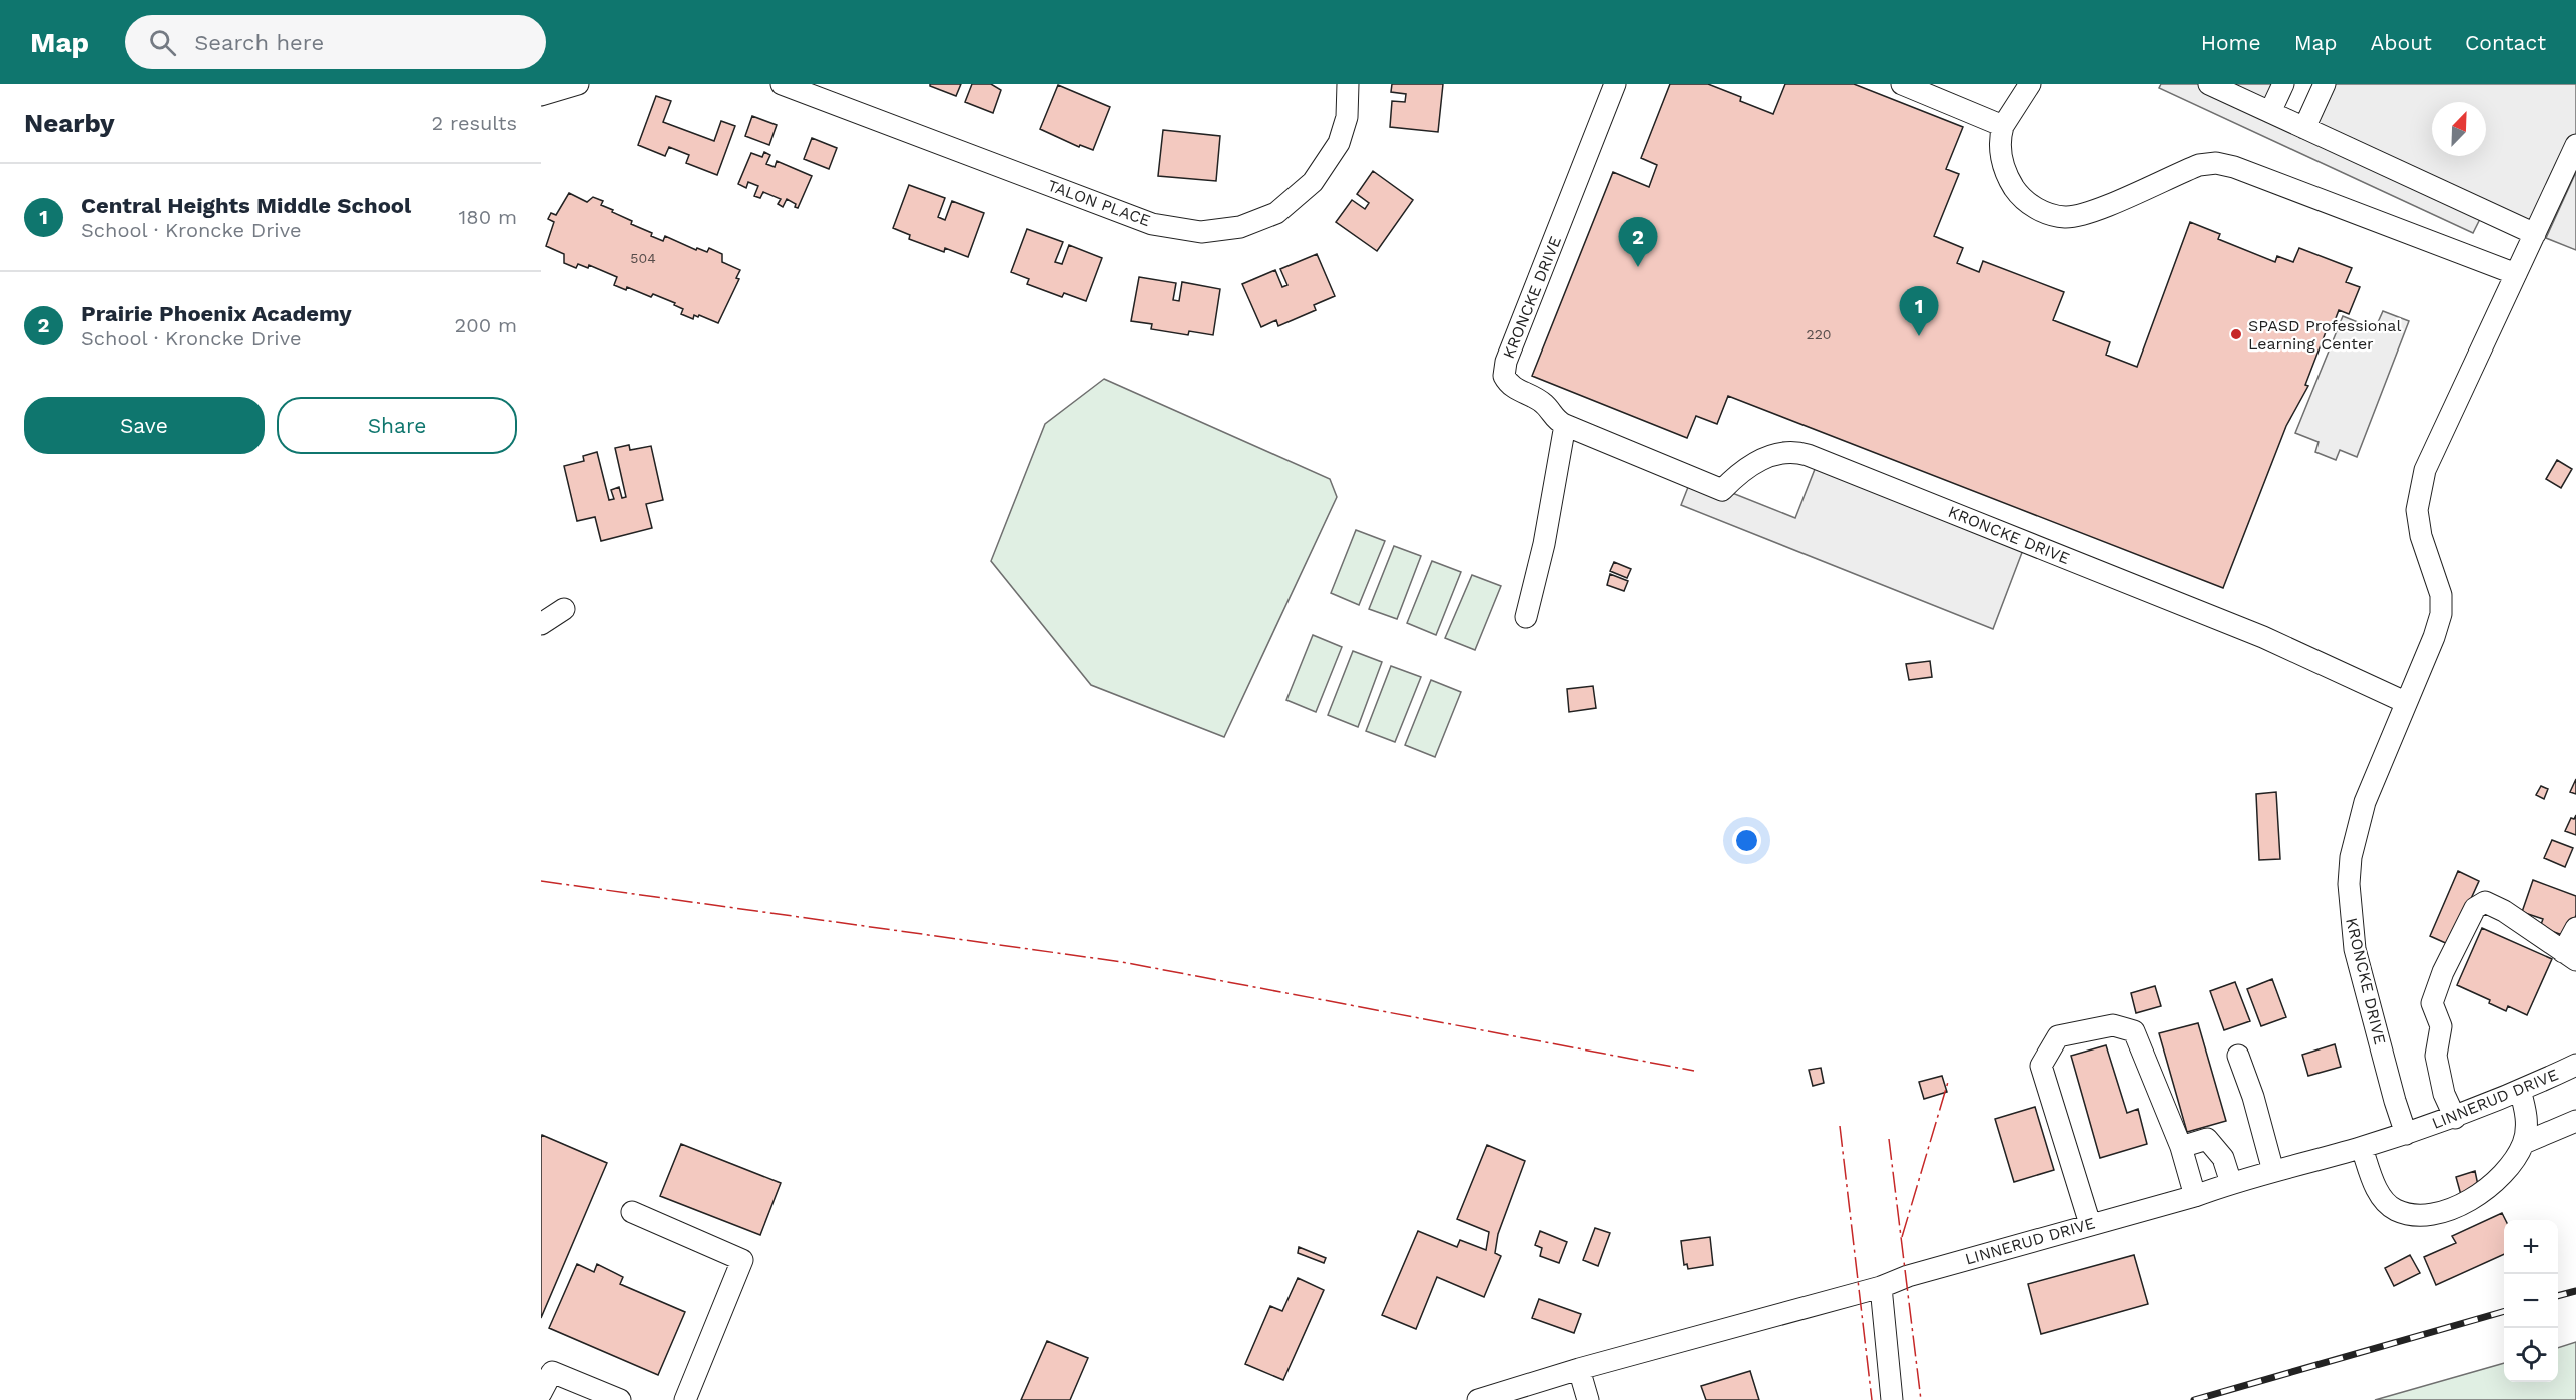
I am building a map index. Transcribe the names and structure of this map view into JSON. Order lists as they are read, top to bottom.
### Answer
{
  "streets": {
    "street": ["TALON PLACE", "KRONCKE DRIVE", "LINNERUD DRIVE"]
  },
  "crossings": [
    ["KRONCKE DRIVE", "LINNERUD DRIVE"]
  ],
  "places": ["SPASD Professional Learning Center"],
  "house_numbers": ["504", "220"],
  "north": "top right",
  "page": {
    "header": "Map",
    "search": "Search here",
    "nav": [
      "Home",
      "Map",
      "About",
      "Contact"
    ],
    "heading": ["Nearby", "2 results"],
    "list": [
      {
        "mark": "1",
        "name": "Central Heights Middle School",
        "note": "School · Kroncke Drive",
        "value": "180 m"
      },
      {
        "mark": "2",
        "name": "Prairie Phoenix Academy",
        "note": "School · Kroncke Drive",
        "value": "200 m"
      }
    ],
    "pins": ["2", "1"],
    "buttons": ["Save", "Share"],
    "map_buttons": ["+", "−"]
  }
}
